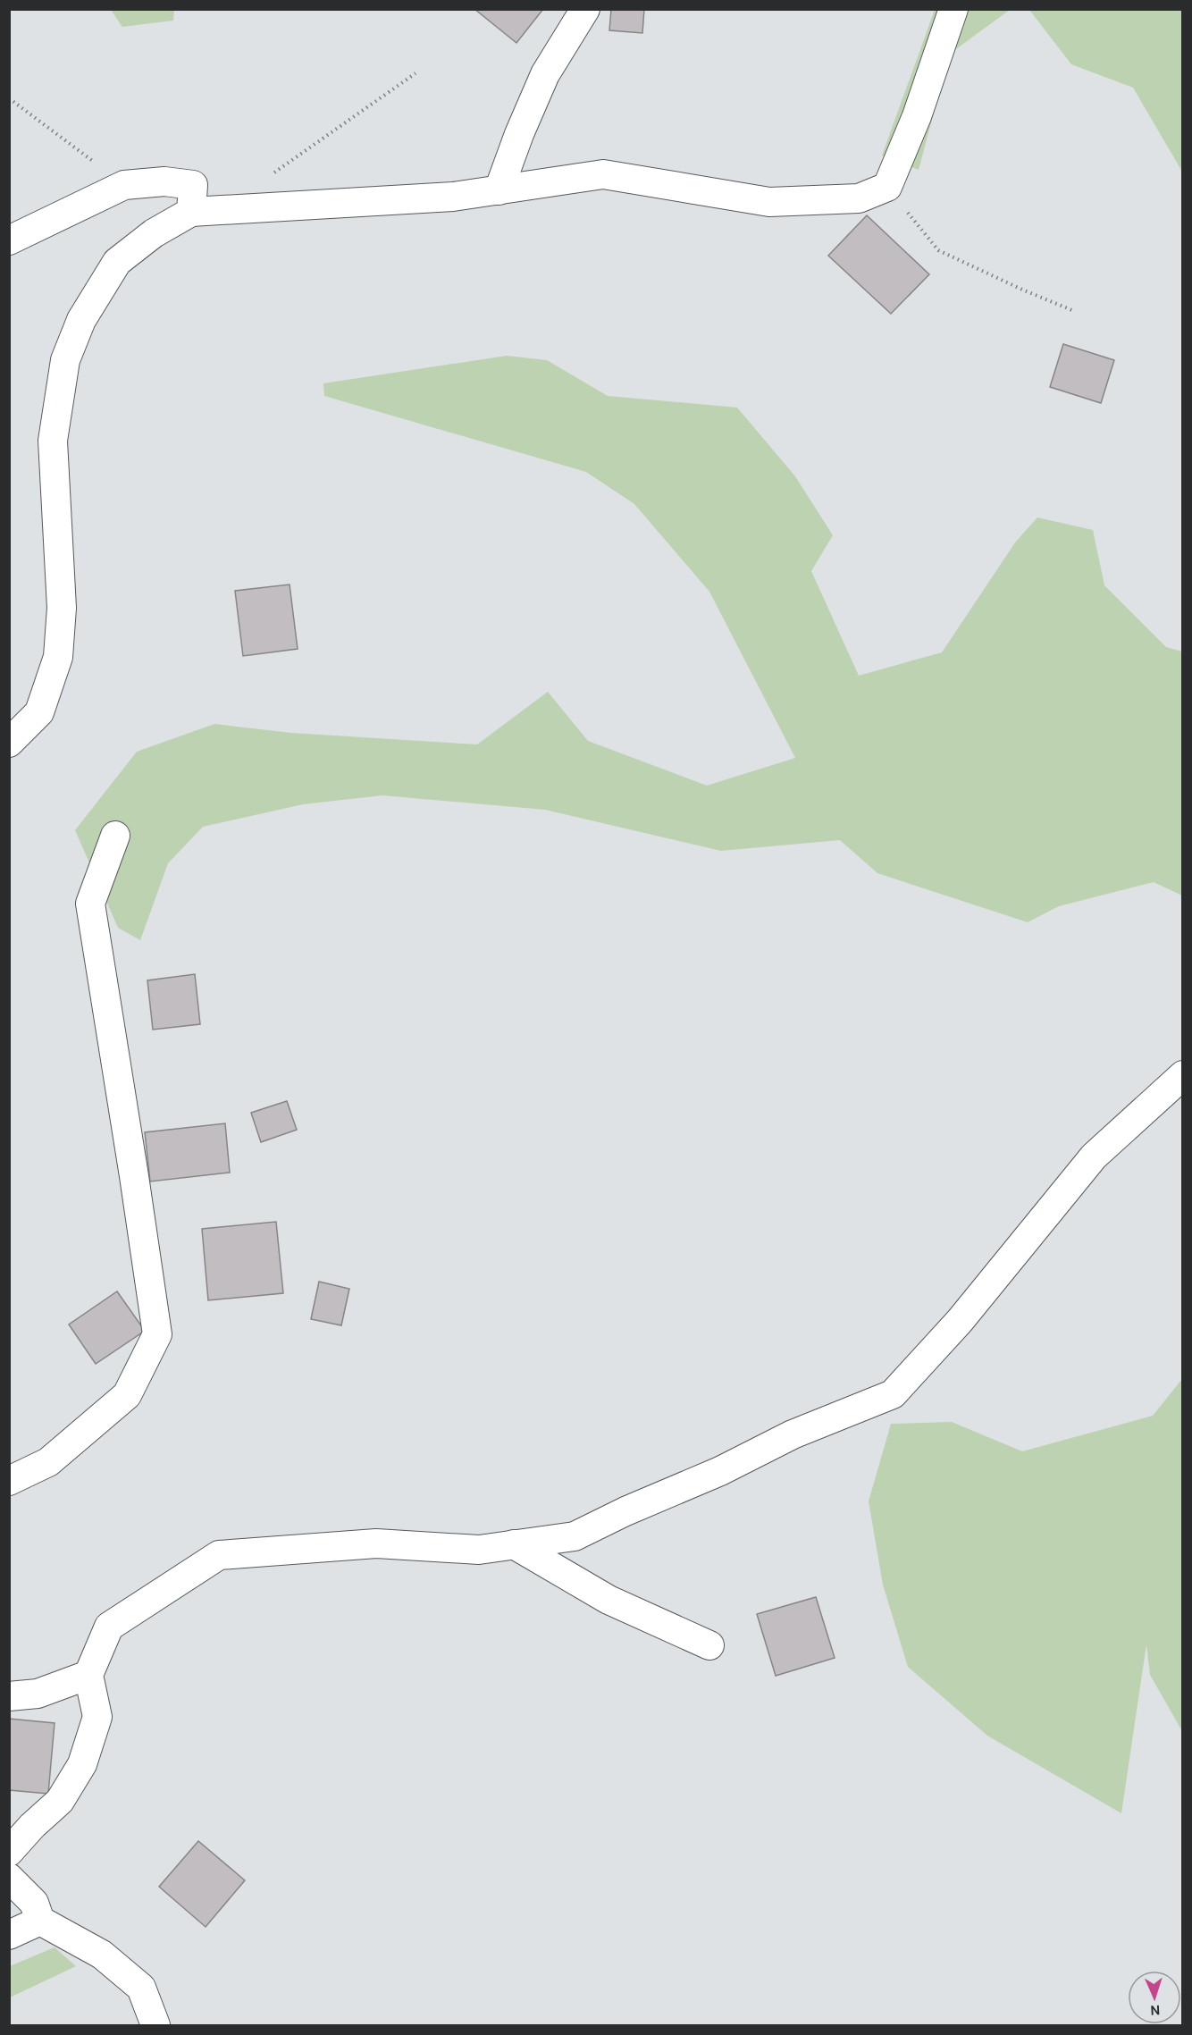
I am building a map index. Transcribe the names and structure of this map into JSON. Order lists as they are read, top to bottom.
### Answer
{
  "north": "bottom"
}
